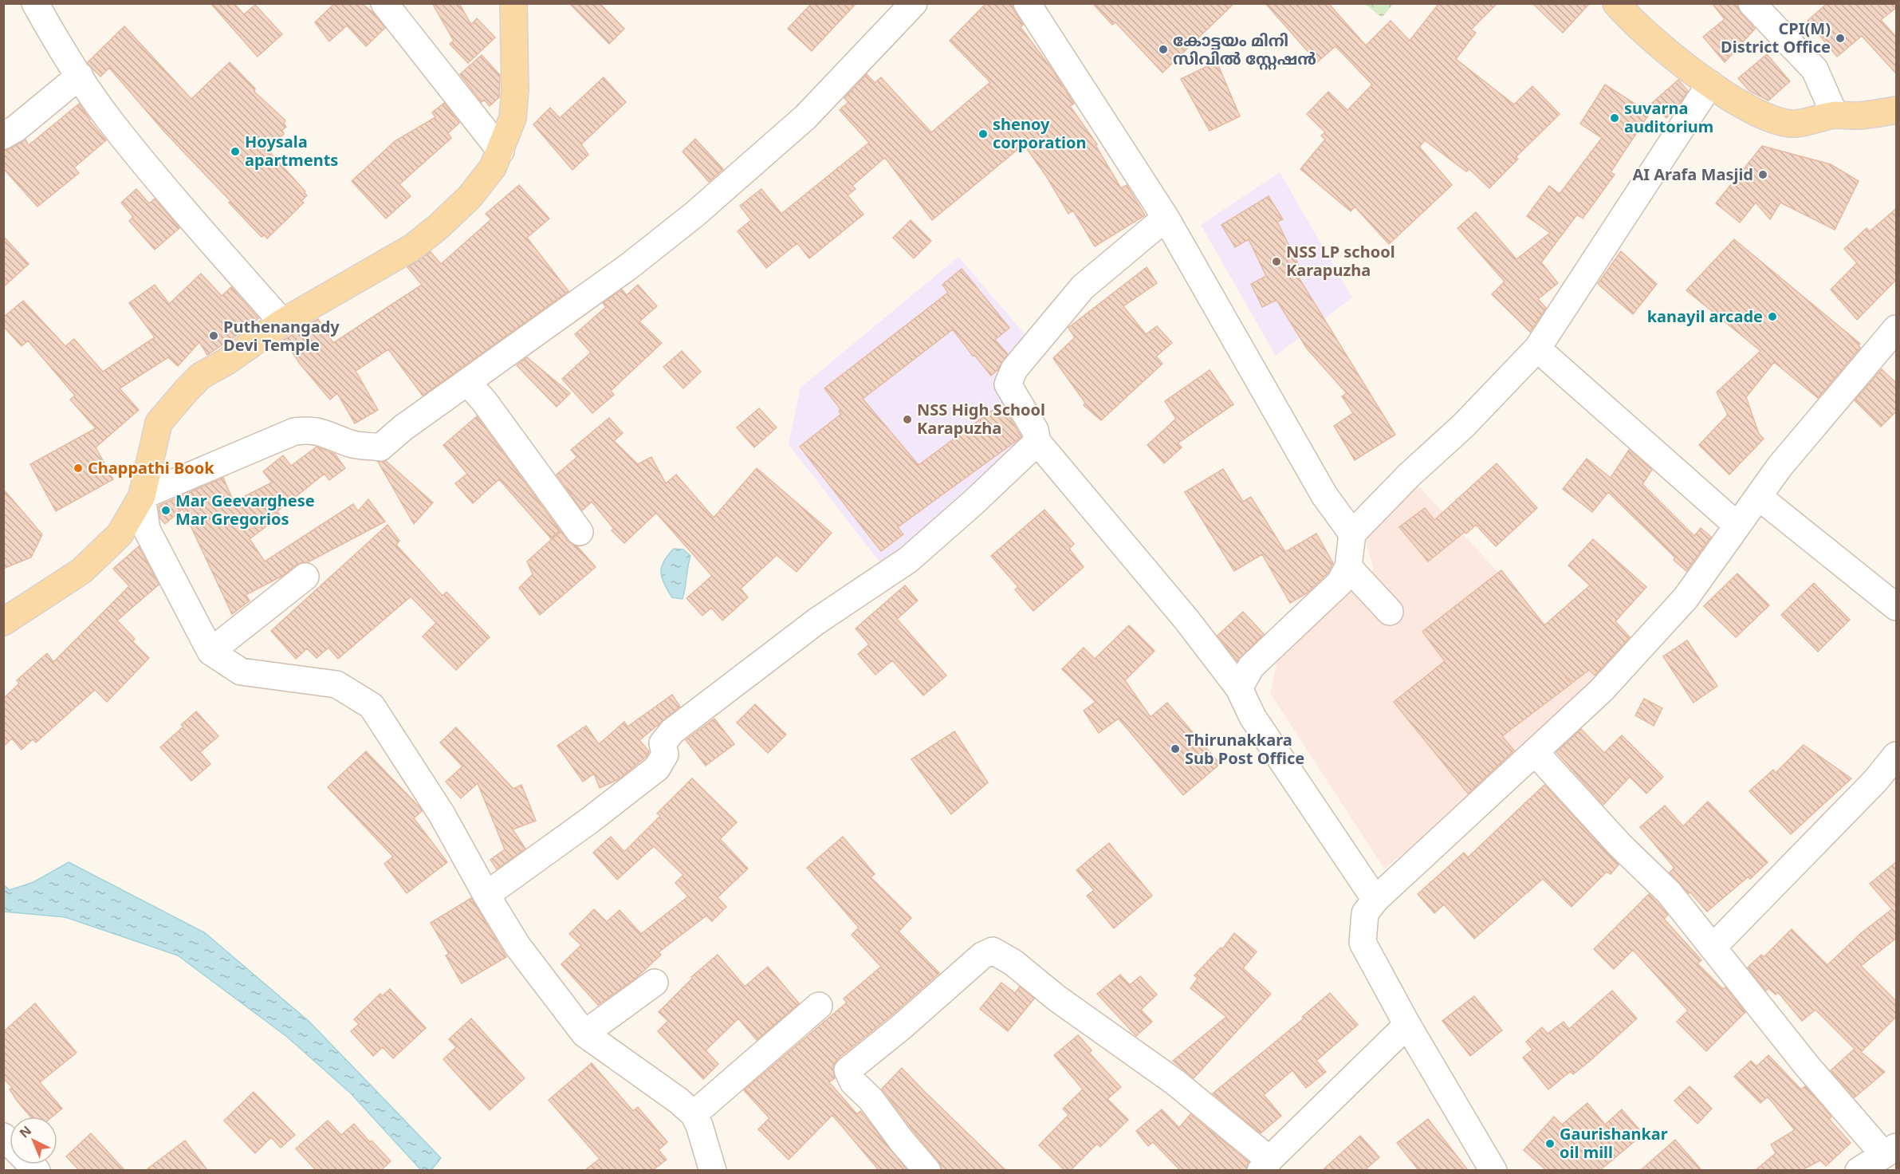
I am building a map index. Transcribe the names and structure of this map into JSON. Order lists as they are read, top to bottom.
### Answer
{
  "places": [
    "CPI(M) District Office",
    "കോട്ടയം മിനി സിവിൽ സ്റ്റേഷൻ",
    "suvarna auditorium",
    "shenoy corporation",
    "Hoysala apartments",
    "AI Arafa Masjid",
    "NSS LP school Karapuzha",
    "kanayil arcade",
    "Puthenangady Devi Temple",
    "NSS High School Karapuzha",
    "Chappathi Book",
    "Mar Geevarghese Mar Gregorios",
    "Thirunakkara Sub Post Office",
    "Gaurishankar oil mill"
  ],
  "north": "top left"
}
